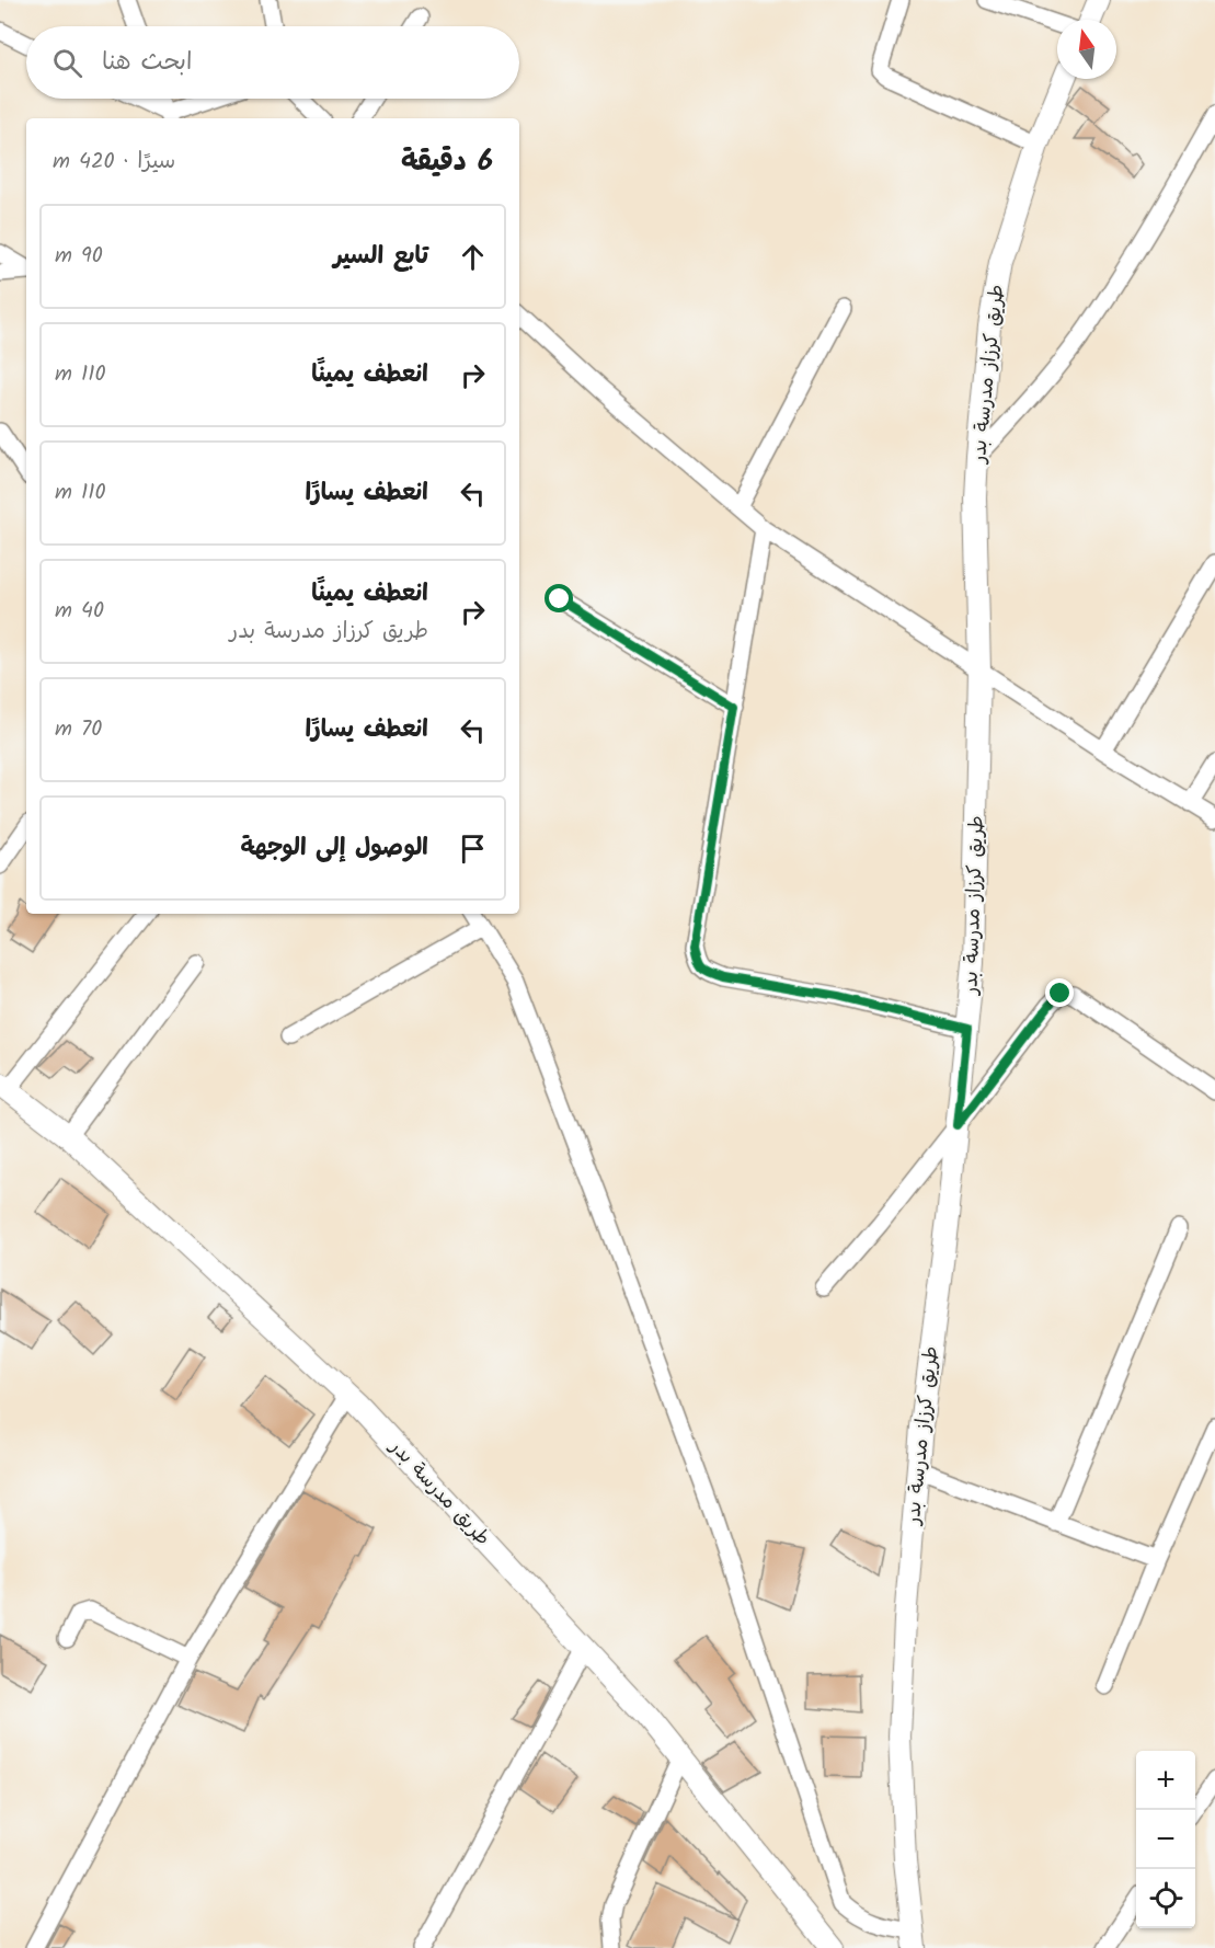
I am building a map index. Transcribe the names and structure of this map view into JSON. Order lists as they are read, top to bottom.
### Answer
{
  "streets": {
    "street": ["طريق كرزاز مدرسة بدر", "طريق مدرسة بدر"]
  },
  "north": "top",
  "page": {
    "search": "ابحث هنا",
    "heading": ["6 دقيقة", "سيرًا · 420 m"],
    "list": [
      ["تابع السير", "90 m"],
      ["انعطف يمينًا", "110 m"],
      ["انعطف يسارًا", "110 m"],
      ["انعطف يمينًا", "طريق كرزاز مدرسة بدر", "40 m"],
      ["انعطف يسارًا", "70 m"],
      "الوصول إلى الوجهة"
    ],
    "map_buttons": ["+", "−"]
  }
}
